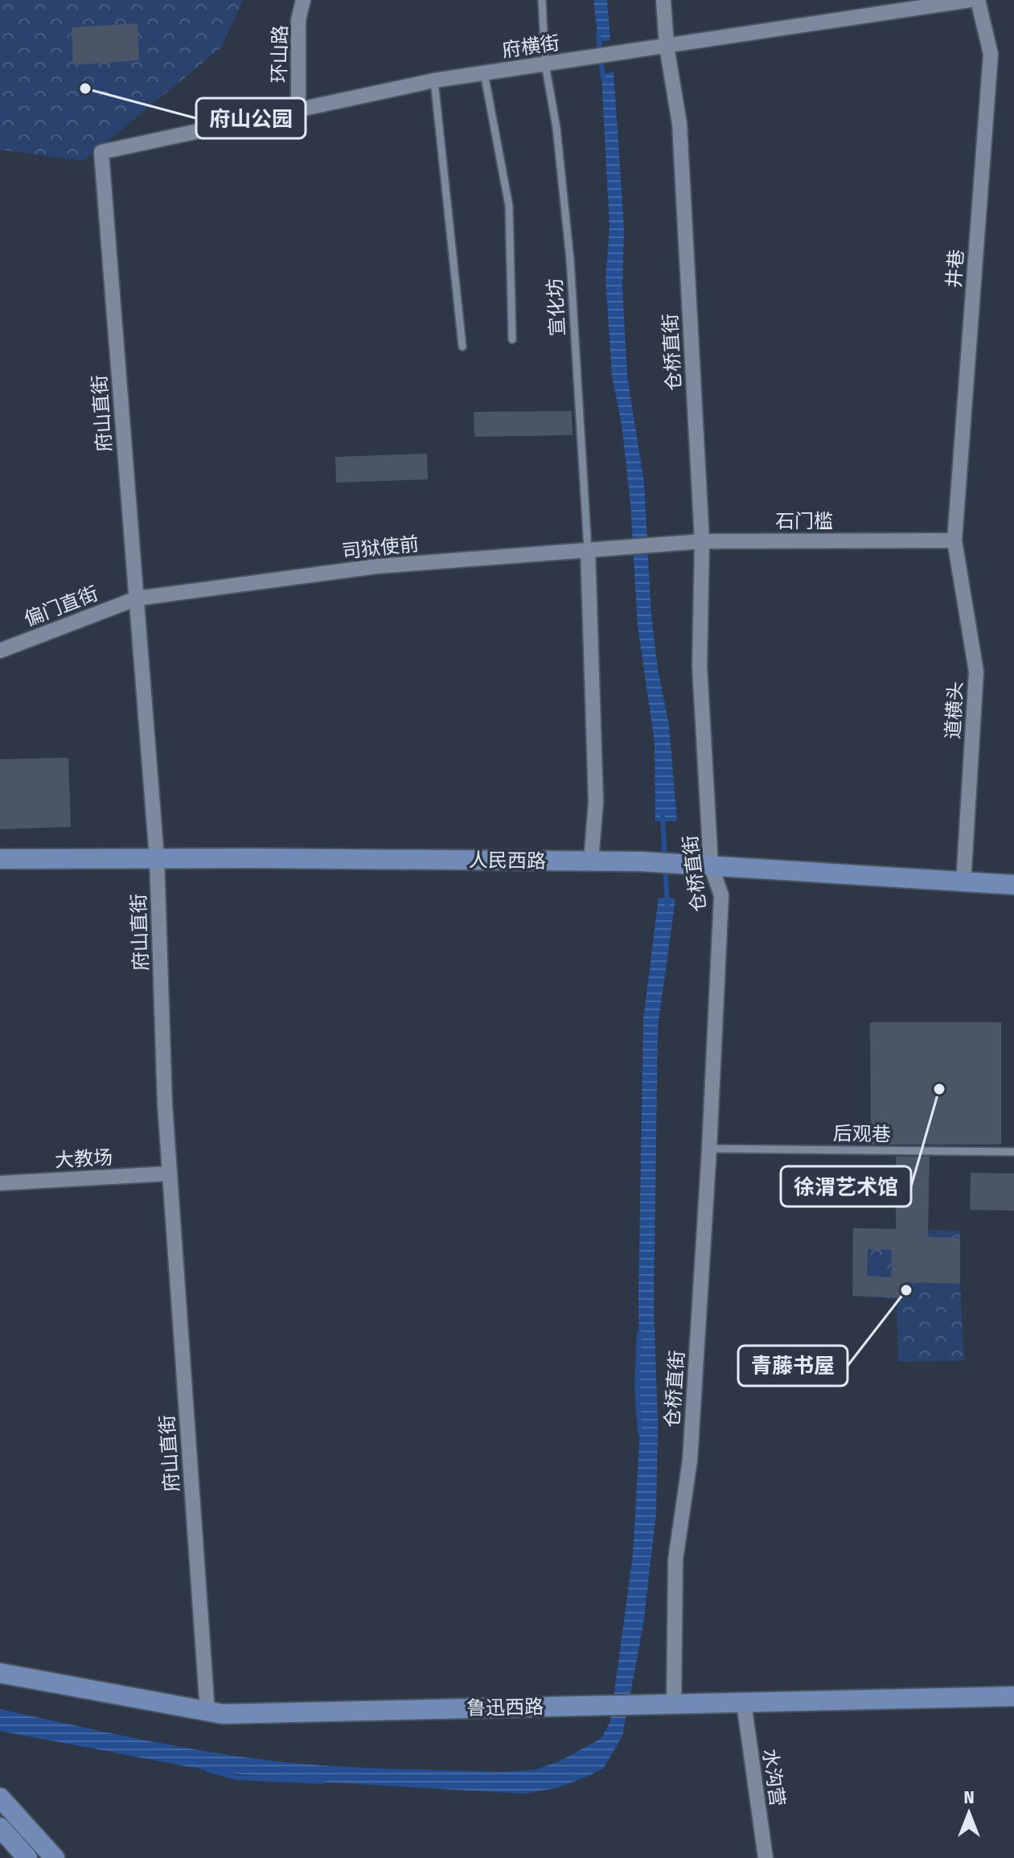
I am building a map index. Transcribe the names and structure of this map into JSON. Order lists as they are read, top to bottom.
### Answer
{
  "streets": {
    "main road": ["人民西路", "鲁迅西路"],
    "street": [
      "府横街",
      "环山路",
      "井巷",
      "仓桥直街",
      "府山直街",
      "石门槛",
      "司狱使前",
      "偏门直街",
      "道横头",
      "大教场",
      "水沟营"
    ],
    "lane": ["宣化坊", "后观巷"]
  },
  "crossings": [
    ["府横街", "环山路"],
    ["府横街", "宣化坊"],
    ["府横街", "仓桥直街"],
    ["府横街", "府山直街"],
    ["井巷", "石门槛"],
    ["井巷", "道横头"],
    ["宣化坊", "司狱使前"],
    ["仓桥直街", "石门槛"],
    ["仓桥直街", "人民西路"],
    ["仓桥直街", "后观巷"],
    ["仓桥直街", "鲁迅西路"],
    ["府山直街", "司狱使前"],
    ["府山直街", "偏门直街"],
    ["府山直街", "人民西路"],
    ["府山直街", "大教场"],
    ["府山直街", "鲁迅西路"],
    ["石门槛", "司狱使前"],
    ["石门槛", "道横头"],
    ["司狱使前", "偏门直街"],
    ["道横头", "人民西路"],
    ["鲁迅西路", "水沟营"]
  ],
  "places": ["府山公园", "徐渭艺术馆", "青藤书屋"],
  "north": "top"
}
